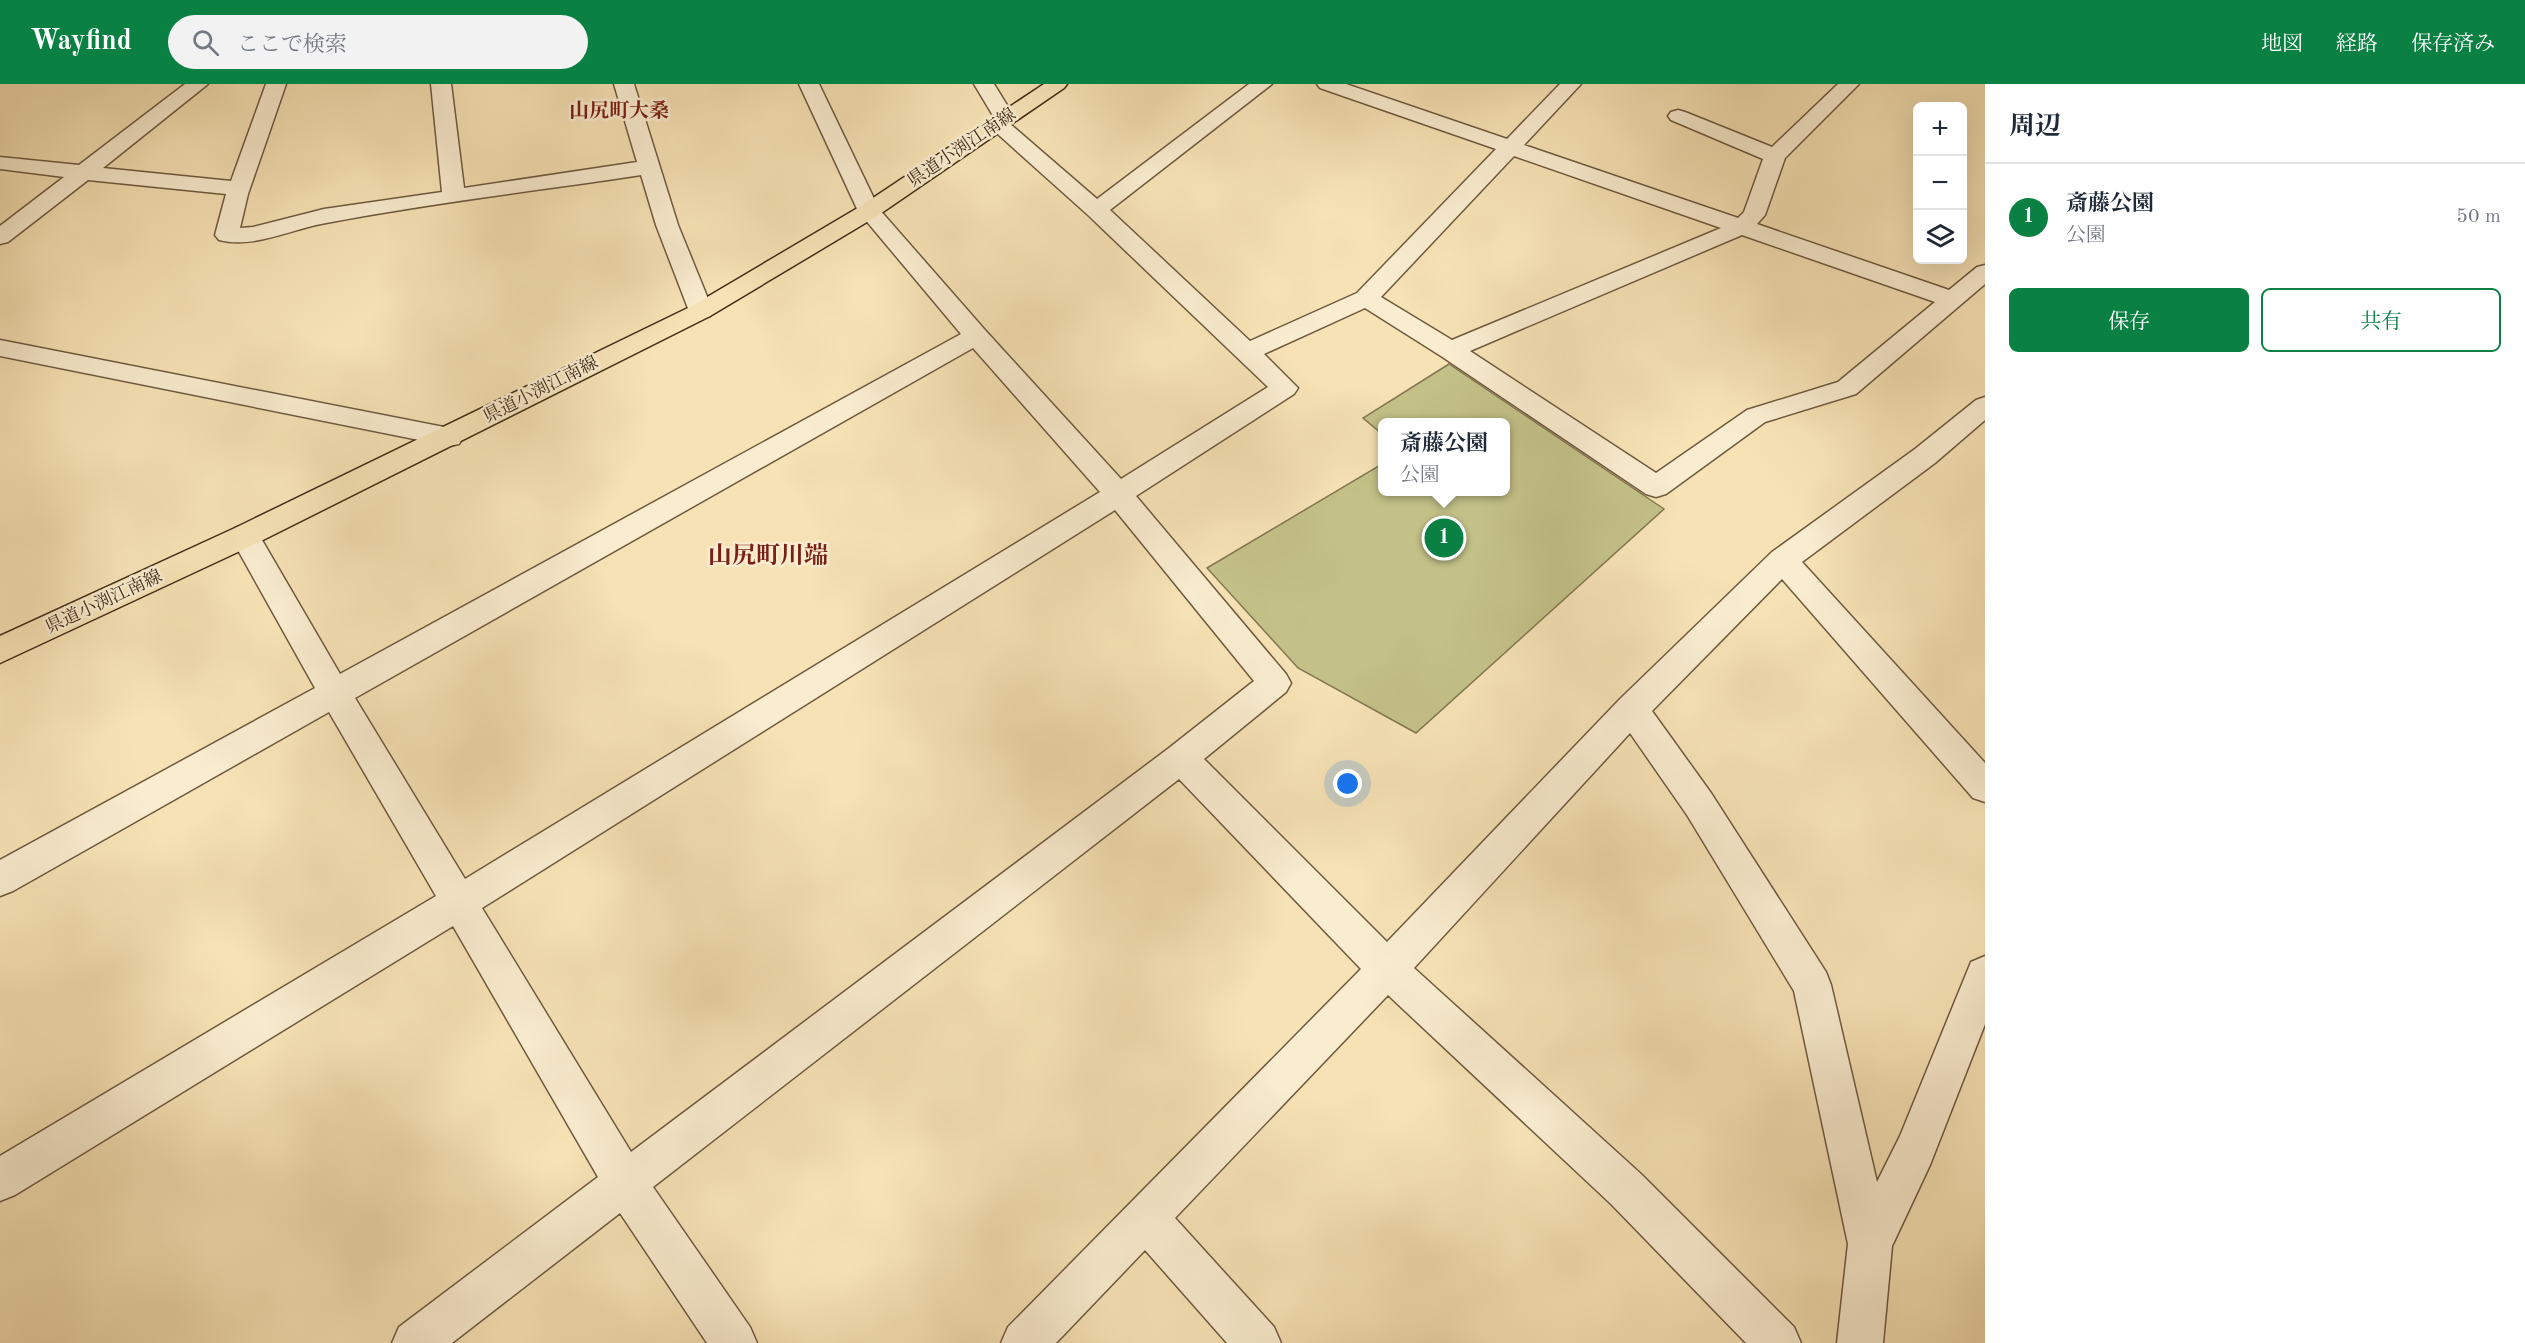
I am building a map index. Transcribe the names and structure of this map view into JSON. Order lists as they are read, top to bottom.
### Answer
{
  "streets": {
    "main road": ["県道小渕江南線"]
  },
  "districts": ["山尻町大桑", "山尻町川端"],
  "page": {
    "header": "Wayfind",
    "search": "ここで検索",
    "nav": ["地図", "経路", "保存済み"],
    "heading": "周辺",
    "map_buttons": ["+", "−"],
    "list": [
      {
        "mark": "1",
        "name": "斎藤公園",
        "note": "公園",
        "value": "50 m"
      }
    ],
    "buttons": ["保存", "共有"],
    "popup": ["斎藤公園", "公園"],
    "pins": "1"
  }
}
